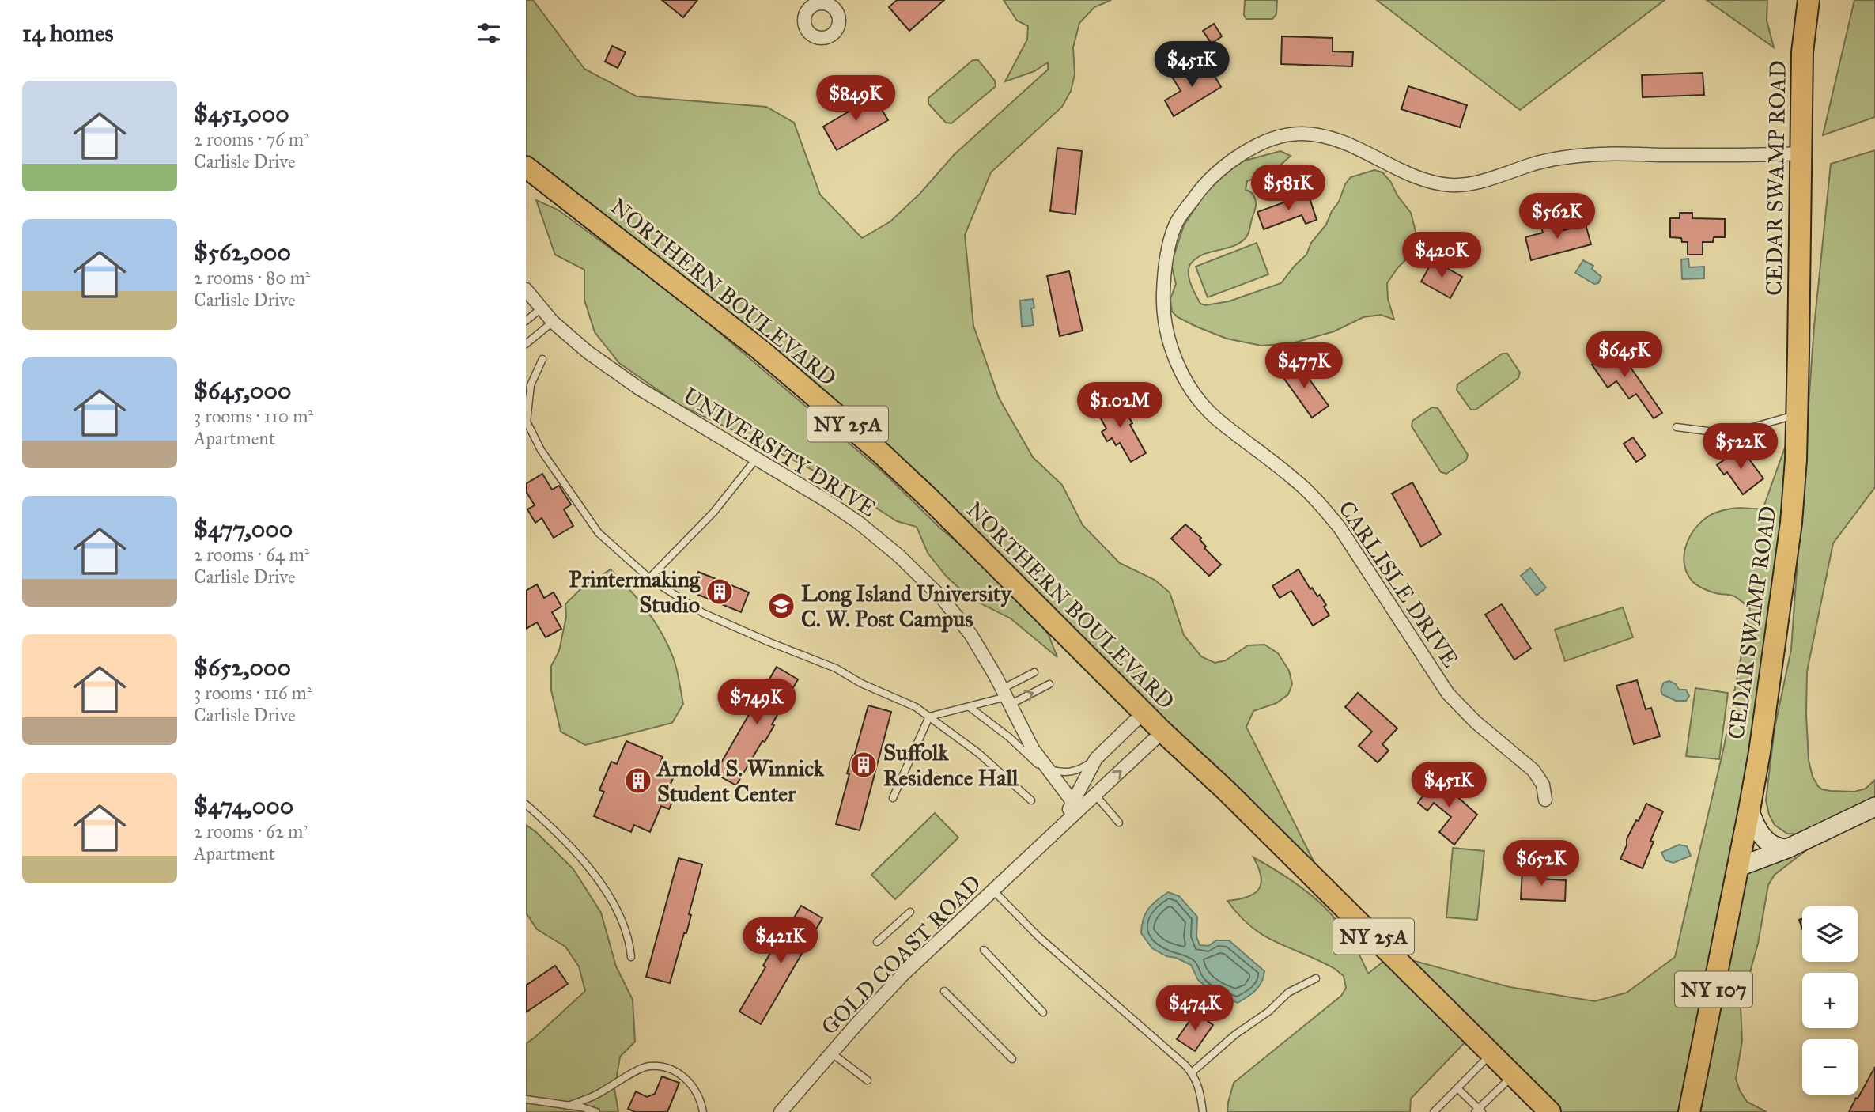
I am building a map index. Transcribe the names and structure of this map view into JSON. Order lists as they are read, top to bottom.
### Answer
{
  "streets": {
    "main road": [
      "CEDAR SWAMP ROAD",
      "NORTHERN BOULEVARD",
      "NY 25A",
      "NY 107"
    ],
    "street": ["UNIVERSITY DRIVE", "CARLISLE DRIVE", "GOLD COAST ROAD"]
  },
  "crossings": [
    ["CEDAR SWAMP ROAD", "CARLISLE DRIVE"],
    ["NORTHERN BOULEVARD", "GOLD COAST ROAD"],
    ["UNIVERSITY DRIVE", "GOLD COAST ROAD"]
  ],
  "places": {
    "building": ["Printermaking Studio", "Suffolk Residence Hall", "Arnold S. Winnick Student Center"],
    "school or university": ["Long Island University C. W. Post Campus"]
  },
  "page": {
    "heading": "14 homes",
    "price": [
      "$451K",
      "$849K",
      "$581K",
      "$562K",
      "$420K",
      "$645K",
      "$477K",
      "$1.02M",
      "$522K",
      "$749K",
      "$451K",
      "$652K",
      "$421K",
      "$474K"
    ],
    "list": [
      {
        "name": "$451,000",
        "note": "2 rooms · 76 m² · Carlisle Drive"
      },
      {
        "name": "$562,000",
        "note": "2 rooms · 80 m² · Carlisle Drive"
      },
      {
        "name": "$645,000",
        "note": "3 rooms · 110 m² · Apartment"
      },
      {
        "name": "$477,000",
        "note": "2 rooms · 64 m² · Carlisle Drive"
      },
      {
        "name": "$652,000",
        "note": "3 rooms · 116 m² · Carlisle Drive"
      },
      {
        "name": "$474,000",
        "note": "2 rooms · 62 m² · Apartment"
      }
    ],
    "map_buttons": ["+", "−"]
  }
}
